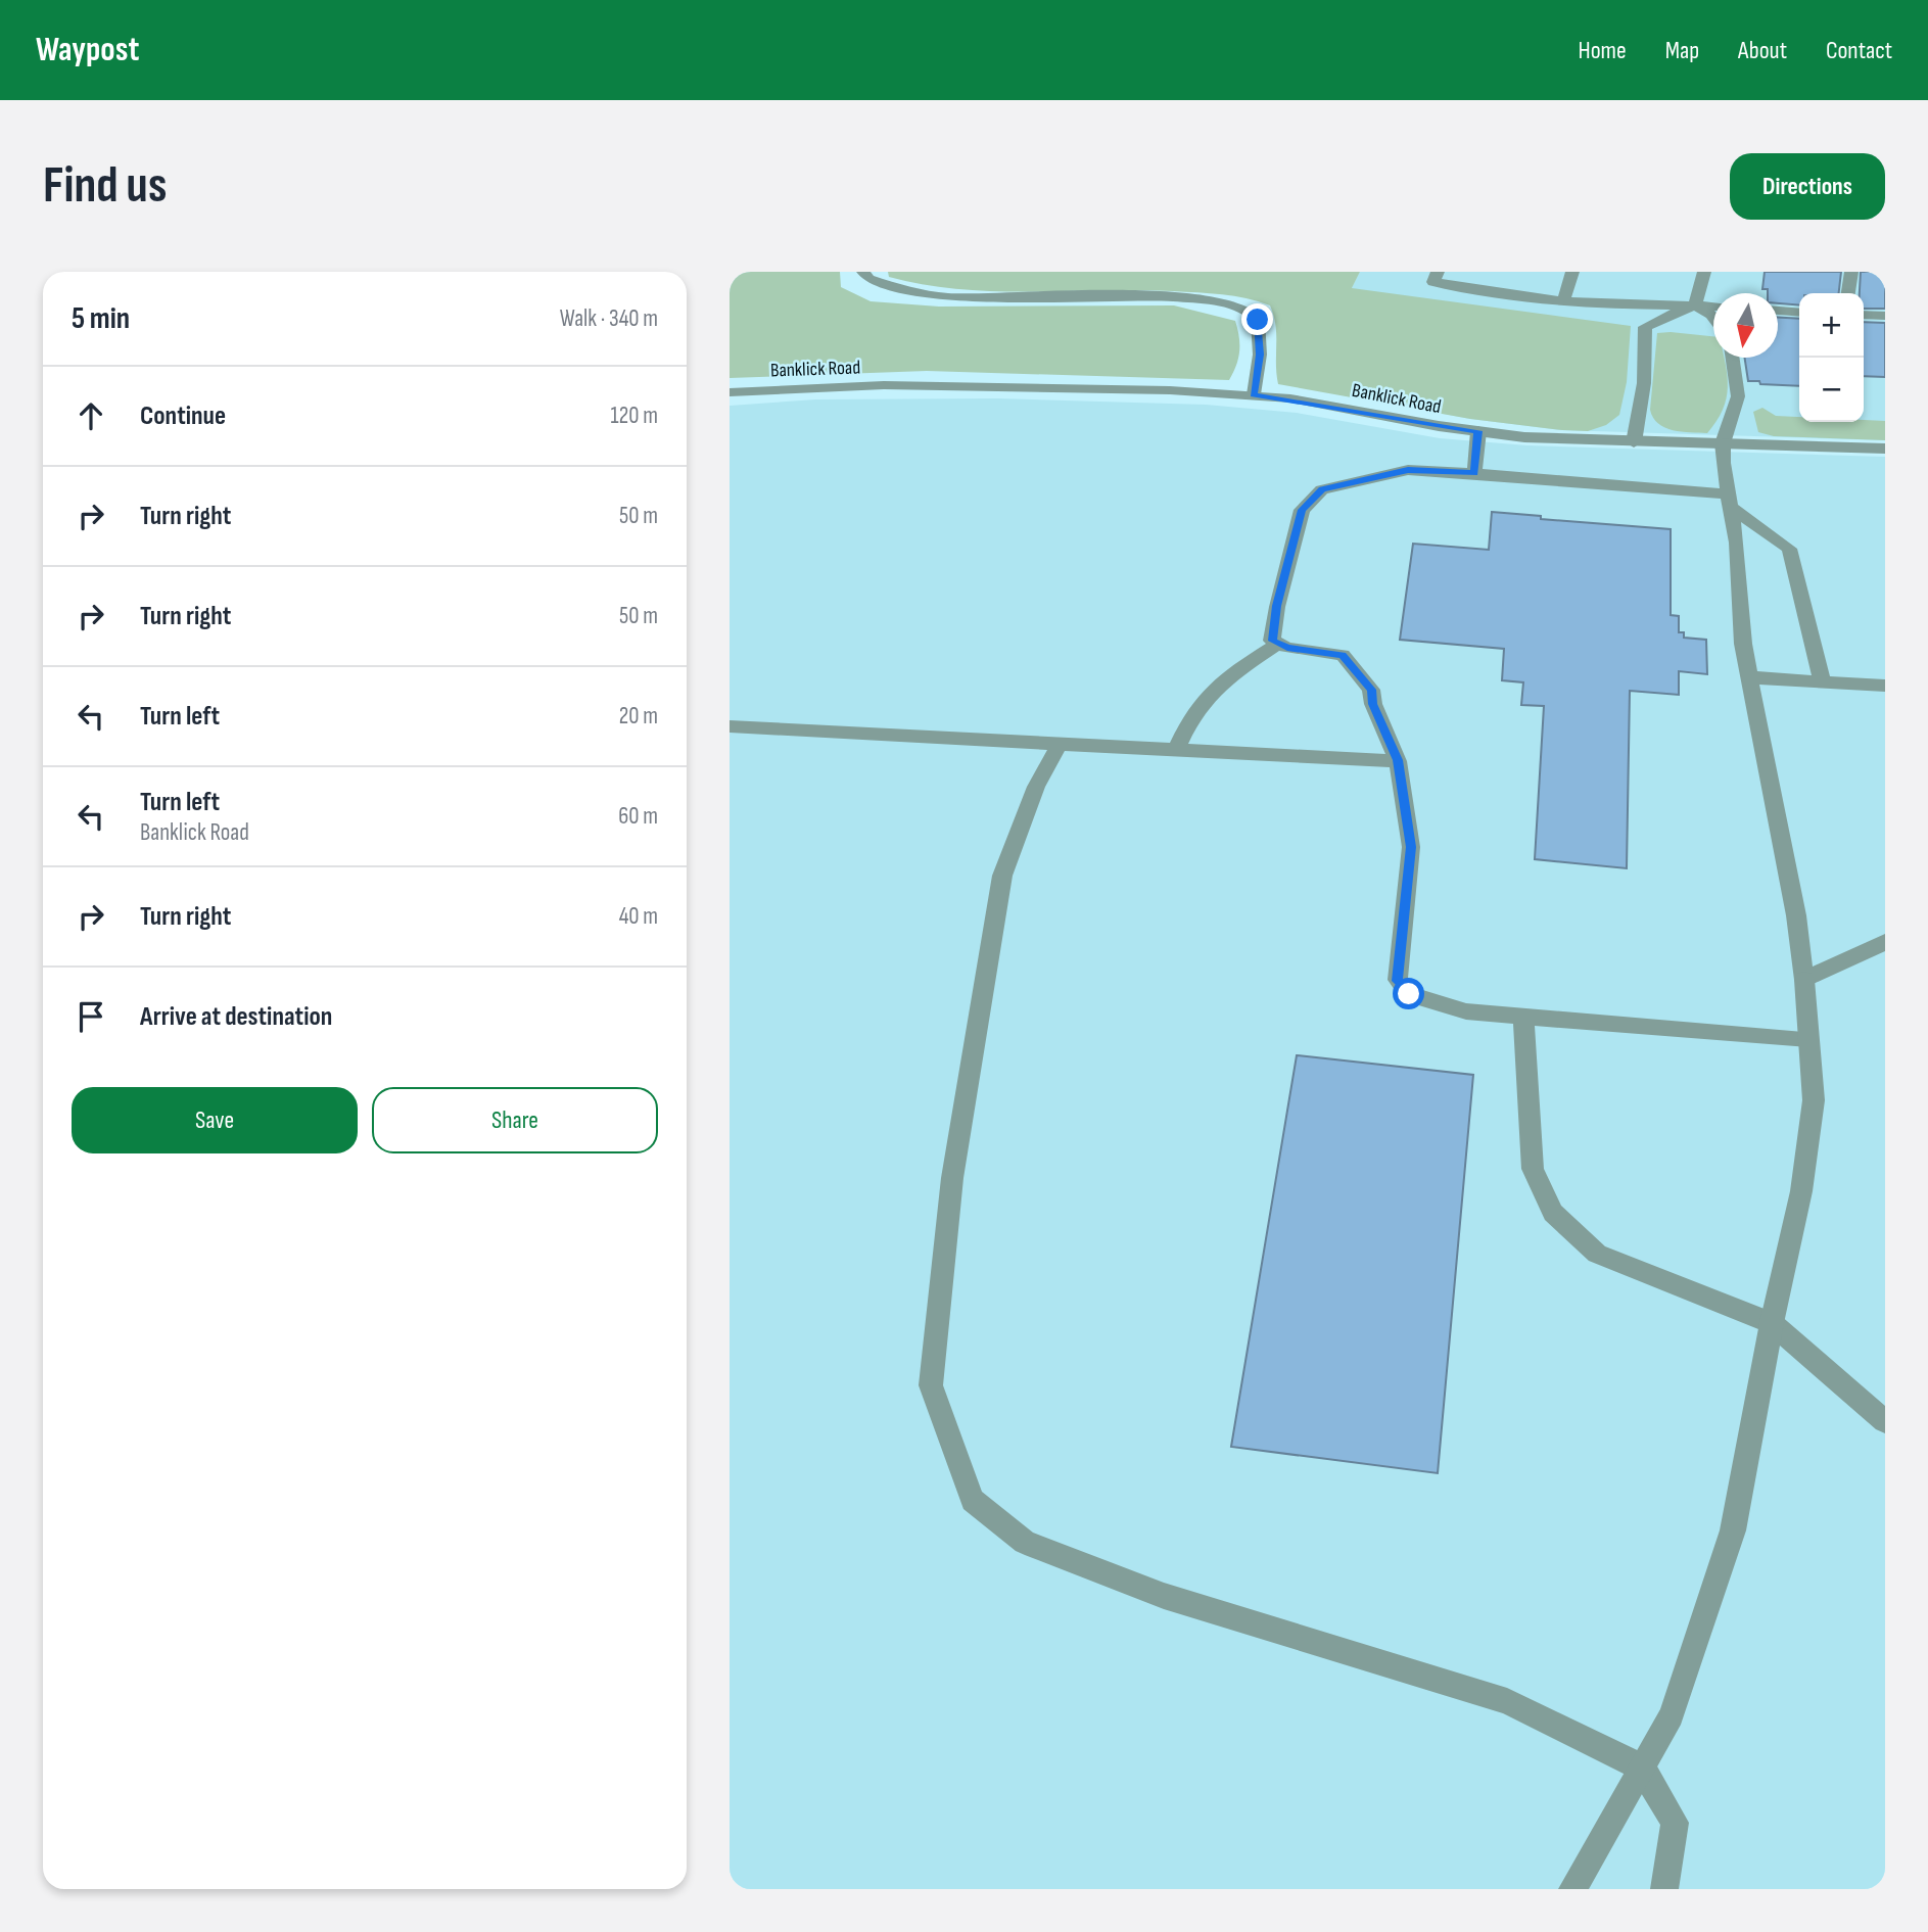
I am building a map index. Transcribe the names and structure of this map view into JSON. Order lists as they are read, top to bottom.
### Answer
{
  "streets": {
    "street": ["Banklick Road"]
  },
  "north": "bottom",
  "page": {
    "header": "Waypost",
    "nav": [
      "Home",
      "Map",
      "About",
      "Contact"
    ],
    "buttons": [
      "Directions",
      ["Save", "Share"]
    ],
    "title": "Find us",
    "heading": ["5 min", "Walk · 340 m"],
    "map_buttons": ["+", "−"],
    "list": [
      ["Continue", "120 m"],
      ["Turn right", "50 m"],
      ["Turn right", "50 m"],
      ["Turn left", "20 m"],
      ["Turn left", "Banklick Road", "60 m"],
      ["Turn right", "40 m"],
      "Arrive at destination"
    ]
  }
}
